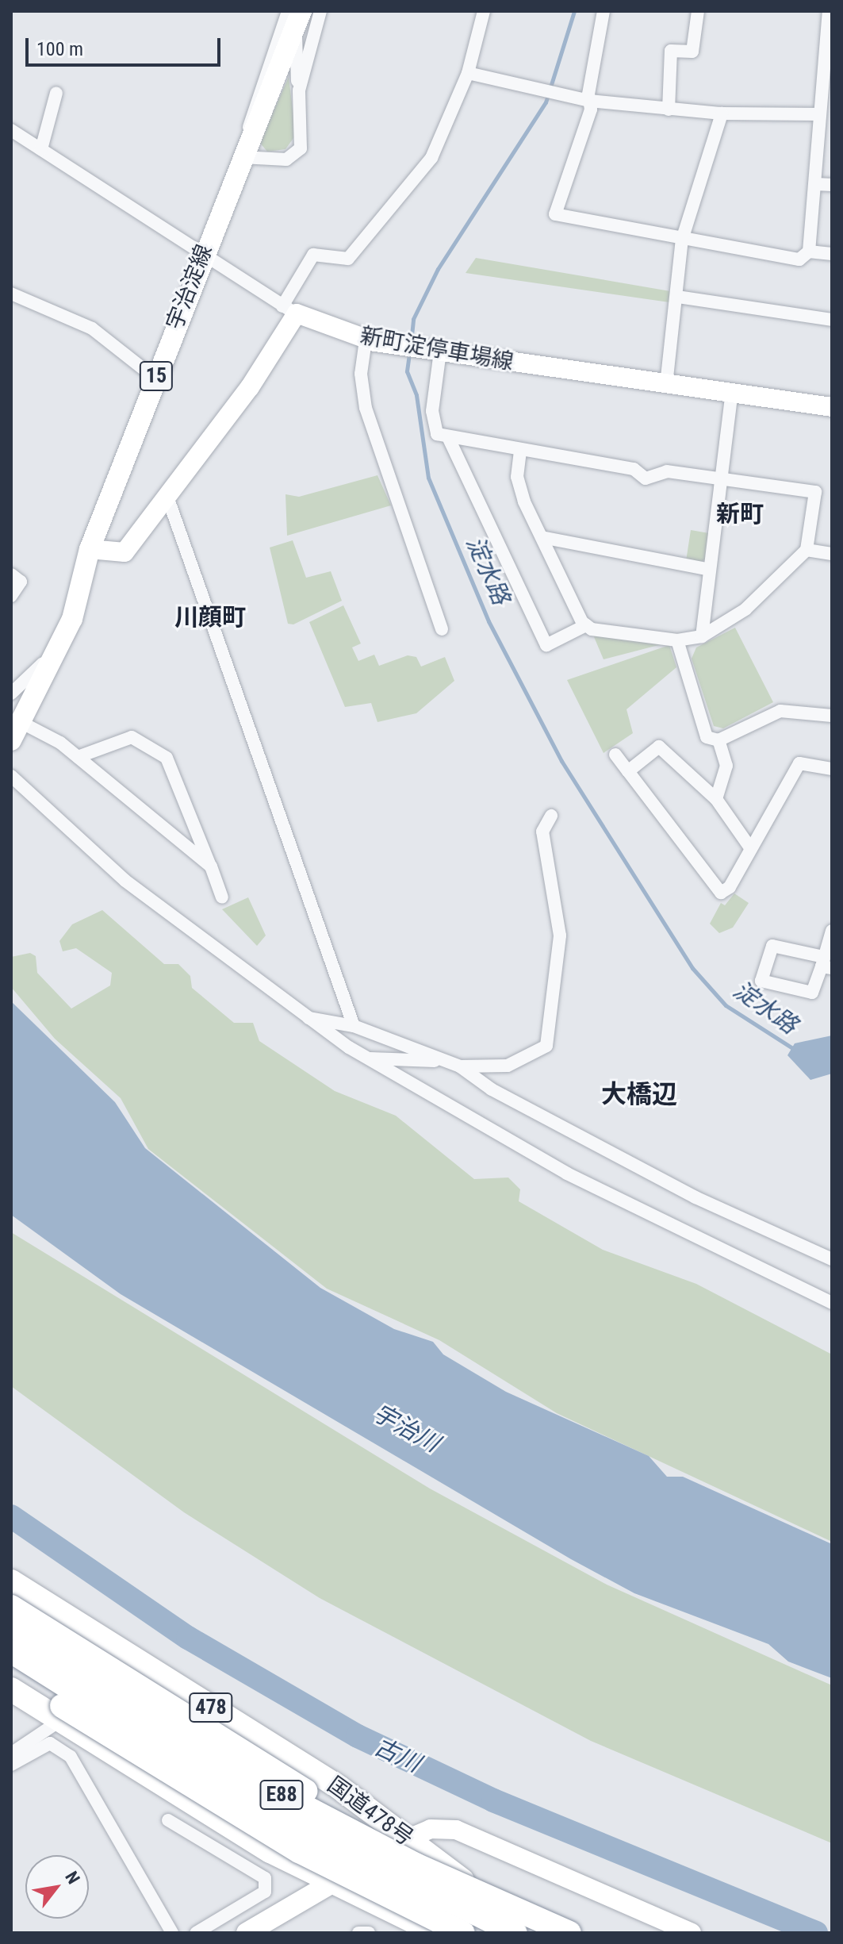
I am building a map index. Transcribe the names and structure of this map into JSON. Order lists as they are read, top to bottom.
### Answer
{
  "streets": {
    "highway": ["478", "E88", "国道478号"],
    "main road": ["宇治淀線", "新町淀停車場線", "15"]
  },
  "districts": ["新町", "川顔町", "大橋辺"],
  "water": ["淀水路", "宇治川", "古川"],
  "scale_bar": "100 m",
  "north": "top right"
}
